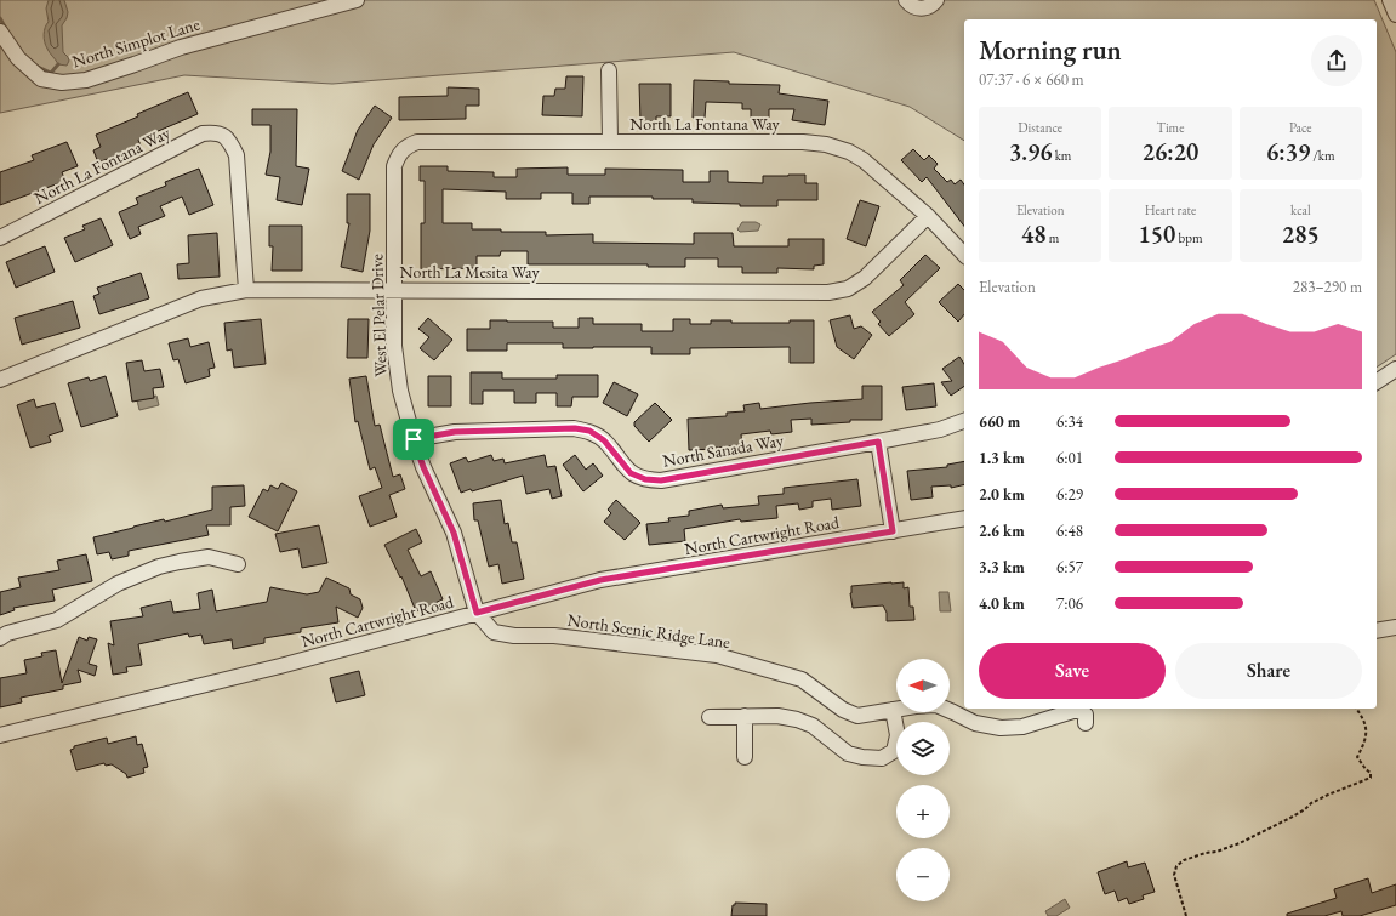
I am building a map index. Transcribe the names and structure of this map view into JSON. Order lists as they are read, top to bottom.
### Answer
{
  "streets": {
    "street": [
      "North Simplot Lane",
      "North La Fontana Way",
      "North La Mesita Way",
      "West El Pelar Drive",
      "North Sanada Way",
      "North Cartwright Road",
      "North Scenic Ridge Lane"
    ]
  },
  "crossings": [
    ["North La Fontana Way", "North La Mesita Way"],
    ["North La Fontana Way", "West El Pelar Drive"],
    ["North La Mesita Way", "West El Pelar Drive"],
    ["West El Pelar Drive", "North Sanada Way"],
    ["West El Pelar Drive", "North Cartwright Road"],
    ["West El Pelar Drive", "North Scenic Ridge Lane"],
    ["North Cartwright Road", "North Scenic Ridge Lane"]
  ],
  "north": "left",
  "page": {
    "heading": ["Morning run", "07:37 · 6 × 660 m"],
    "stats": [
      ["Distance", "3.96 km"],
      ["Time", "26:20"],
      ["Pace", "6:39 /km"],
      ["Elevation", "48 m"],
      ["Heart rate", "150 bpm"],
      ["kcal", "285"]
    ],
    "chart": ["Elevation", "283–290 m"],
    "list": [
      {
        "name": "660 m",
        "note": "6:34"
      },
      {
        "name": "1.3 km",
        "note": "6:01"
      },
      {
        "name": "2.0 km",
        "note": "6:29"
      },
      {
        "name": "2.6 km",
        "note": "6:48"
      },
      {
        "name": "3.3 km",
        "note": "6:57"
      },
      {
        "name": "4.0 km",
        "note": "7:06"
      }
    ],
    "buttons": ["Save", "Share"],
    "map_buttons": ["+", "−"]
  }
}
